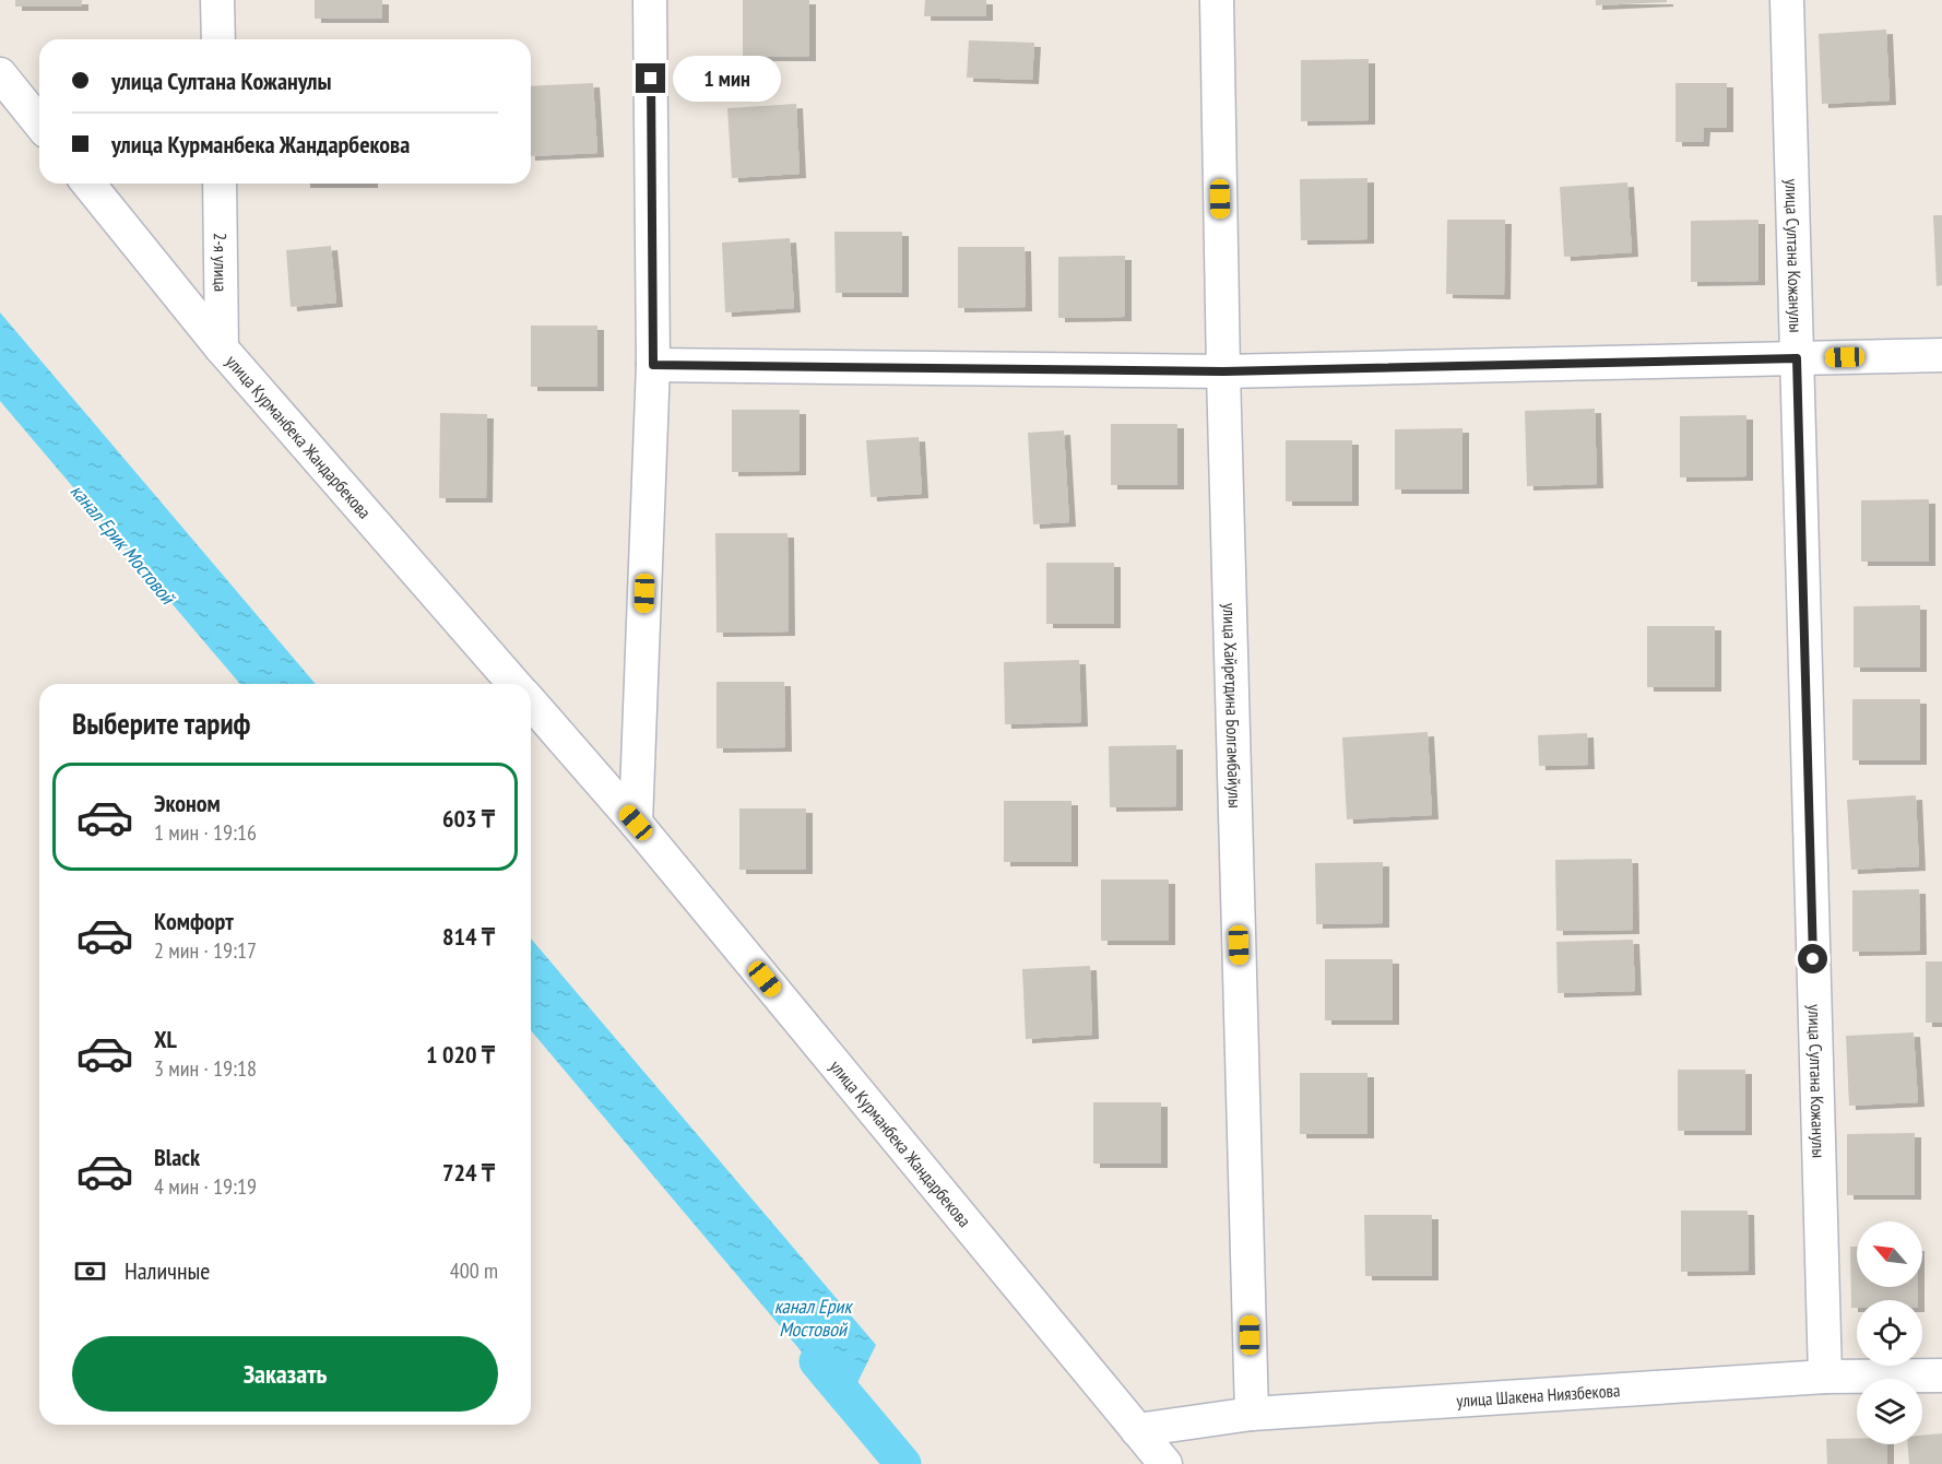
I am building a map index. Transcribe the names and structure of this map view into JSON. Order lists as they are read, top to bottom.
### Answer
{
  "streets": {
    "street": [
      "улица Султана Кожанулы",
      "2-я улица",
      "улица Курманбека Жандарбекова",
      "улица Хайретдина Болгамбайулы",
      "улица Шакена Ниязбекова"
    ]
  },
  "crossings": [
    ["улица Султана Кожанулы", "улица Шакена Ниязбекова"],
    ["2-я улица", "улица Курманбека Жандарбекова"],
    ["улица Курманбека Жандарбекова", "улица Шакена Ниязбекова"],
    ["улица Хайретдина Болгамбайулы", "улица Шакена Ниязбекова"]
  ],
  "water": ["канал Ерик Мостовой"],
  "north": "top left",
  "page": {
    "banner": ["улица Султана Кожанулы", "улица Курманбека Жандарбекова"],
    "bubble": "1 мин",
    "heading": "Выберите тариф",
    "list": [
      {
        "name": "Эконом",
        "note": "1 мин · 19:16",
        "value": "603 ₸"
      },
      {
        "name": "Комфорт",
        "note": "2 мин · 19:17",
        "value": "814 ₸"
      },
      {
        "name": "XL",
        "note": "3 мин · 19:18",
        "value": "1 020 ₸"
      },
      {
        "name": "Black",
        "note": "4 мин · 19:19",
        "value": "724 ₸"
      }
    ],
    "pay": ["Наличные", "400 m"],
    "buttons": "Заказать"
  }
}
